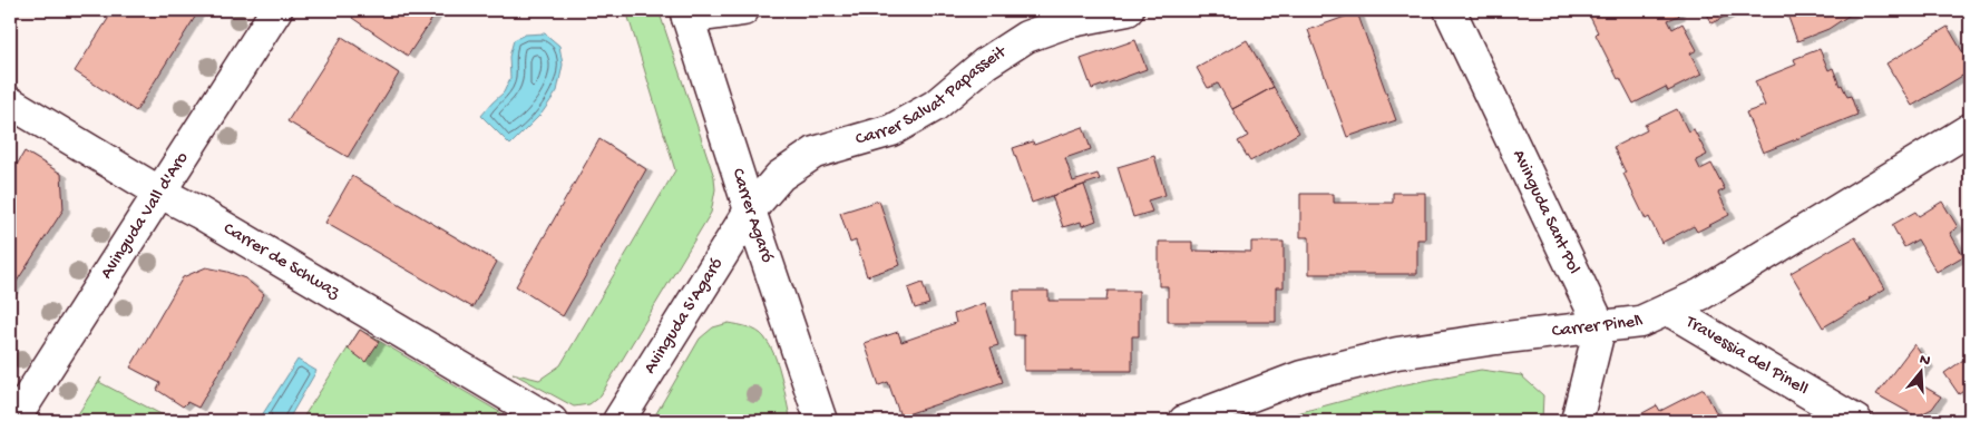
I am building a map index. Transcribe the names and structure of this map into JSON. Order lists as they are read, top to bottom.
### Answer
{
  "streets": {
    "street": [
      "Carrer Salvat Papasseit",
      "Avinguda Sant Pol",
      "Avinguda Vall d'Aro",
      "Carrer Agaró",
      "Carrer de Schwaz",
      "Avinguda S'Agaró",
      "Carrer Pinell",
      "Travessia del Pinell"
    ]
  },
  "crossings": [
    ["Carrer Salvat Papasseit", "Carrer Agaró"],
    ["Carrer Salvat Papasseit", "Avinguda S'Agaró"],
    ["Avinguda Sant Pol", "Carrer Pinell"],
    ["Avinguda Vall d'Aro", "Carrer de Schwaz"],
    ["Carrer Agaró", "Avinguda S'Agaró"],
    ["Carrer Pinell", "Travessia del Pinell"]
  ],
  "north": "top"
}
